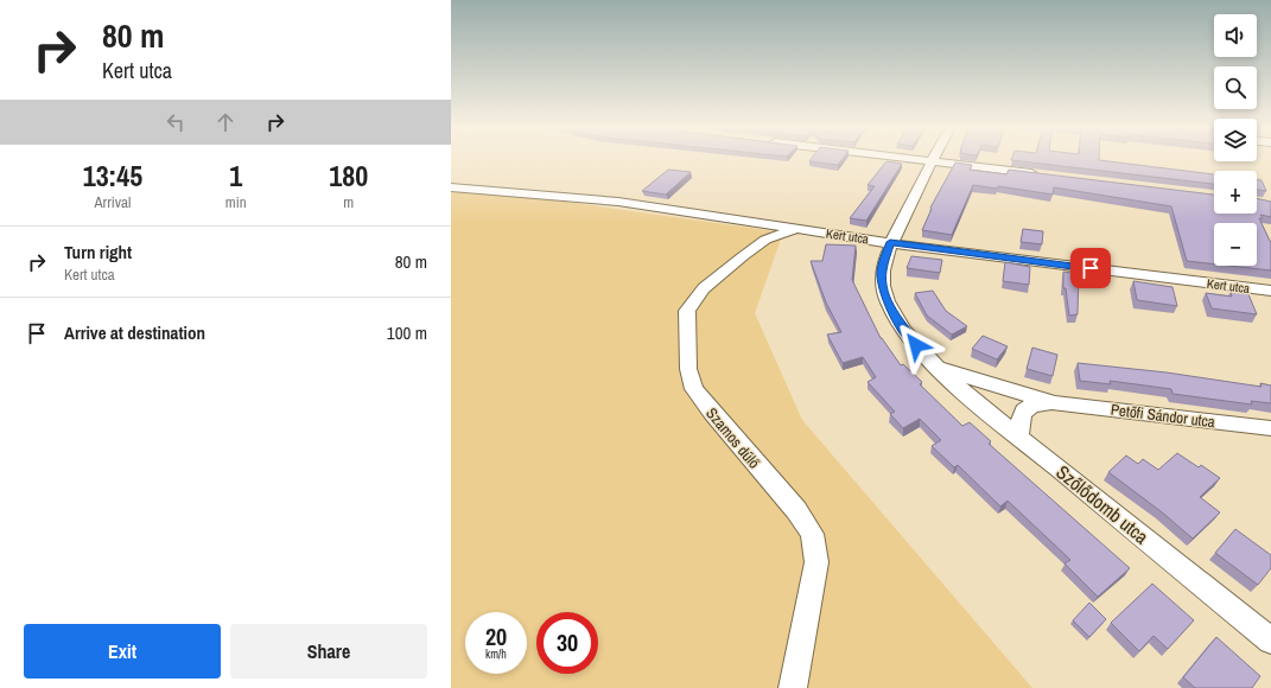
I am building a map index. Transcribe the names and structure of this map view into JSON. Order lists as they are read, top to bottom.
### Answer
{
  "streets": {
    "street": [
      "Kert utca",
      "Petőfi Sándor utca",
      "Szamos dűlő",
      "Szőlődomb utca"
    ]
  },
  "crossings": [
    ["Kert utca", "Szamos dűlő"],
    ["Kert utca", "Szőlődomb utca"],
    ["Petőfi Sándor utca", "Szőlődomb utca"]
  ],
  "page": {
    "turn": ["80 m", "Kert utca"],
    "map_buttons": ["+", "−"],
    "eta": [
      "13:45",
      "Arrival",
      "1",
      "min",
      "180",
      "m"
    ],
    "list": [
      {
        "name": "Turn right",
        "note": "Kert utca",
        "value": "80 m"
      },
      {
        "name": "Arrive at destination",
        "value": "100 m"
      }
    ],
    "speed": "20 km/h",
    "limit": "30",
    "buttons": ["Exit", "Share"]
  }
}
